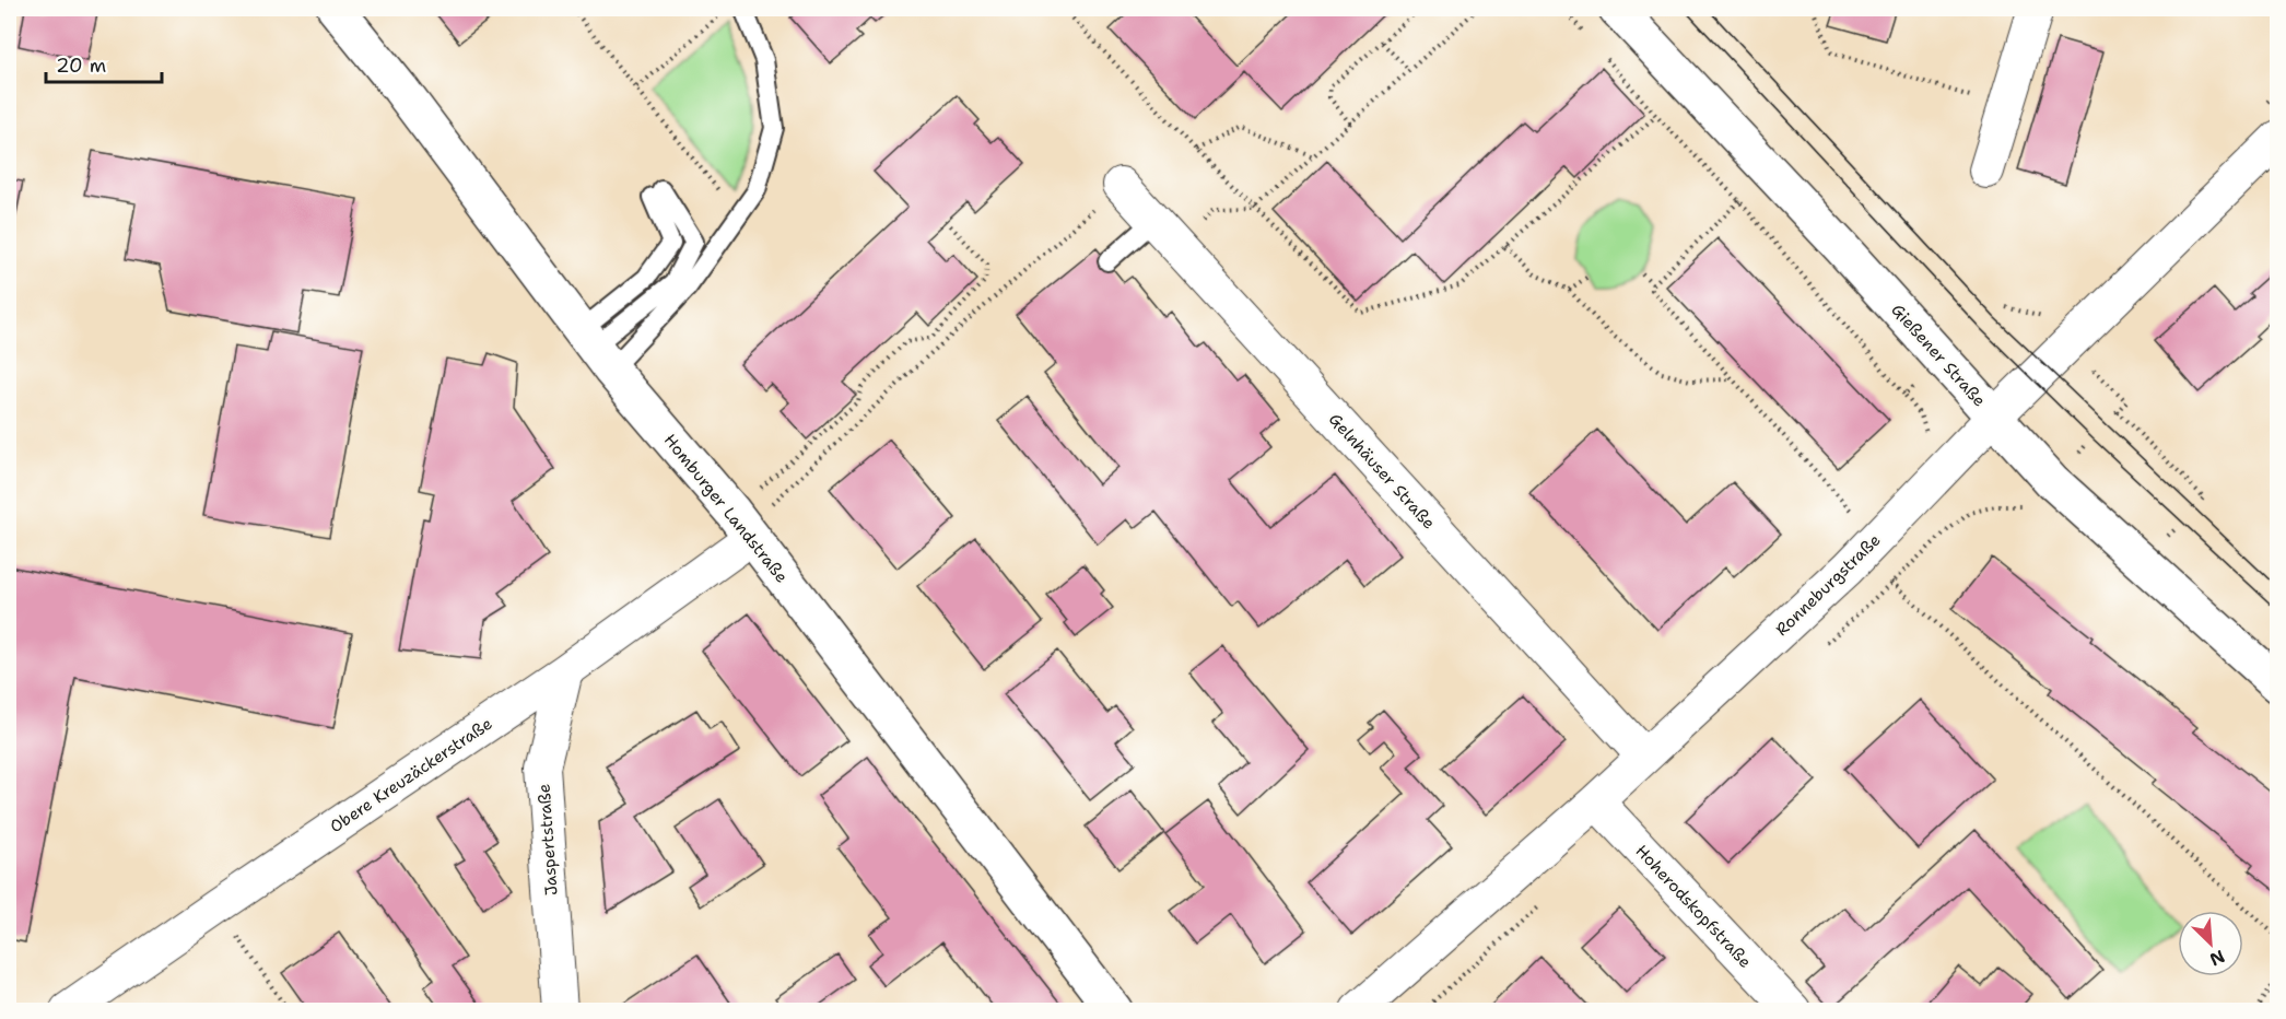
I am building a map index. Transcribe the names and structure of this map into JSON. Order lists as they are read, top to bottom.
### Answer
{
  "streets": {
    "street": [
      "Gießener Straße",
      "Gelnhäuser Straße",
      "Homburger Landstraße",
      "Ronneburgstraße",
      "Obere Kreuzäckerstraße",
      "Jaspertstraße",
      "Hoherodskopfstraße"
    ]
  },
  "crossings": [
    ["Gießener Straße", "Ronneburgstraße"],
    ["Gelnhäuser Straße", "Ronneburgstraße"],
    ["Homburger Landstraße", "Obere Kreuzäckerstraße"],
    ["Ronneburgstraße", "Hoherodskopfstraße"],
    ["Obere Kreuzäckerstraße", "Jaspertstraße"]
  ],
  "scale_bar": "20 m",
  "north": "bottom right"
}
